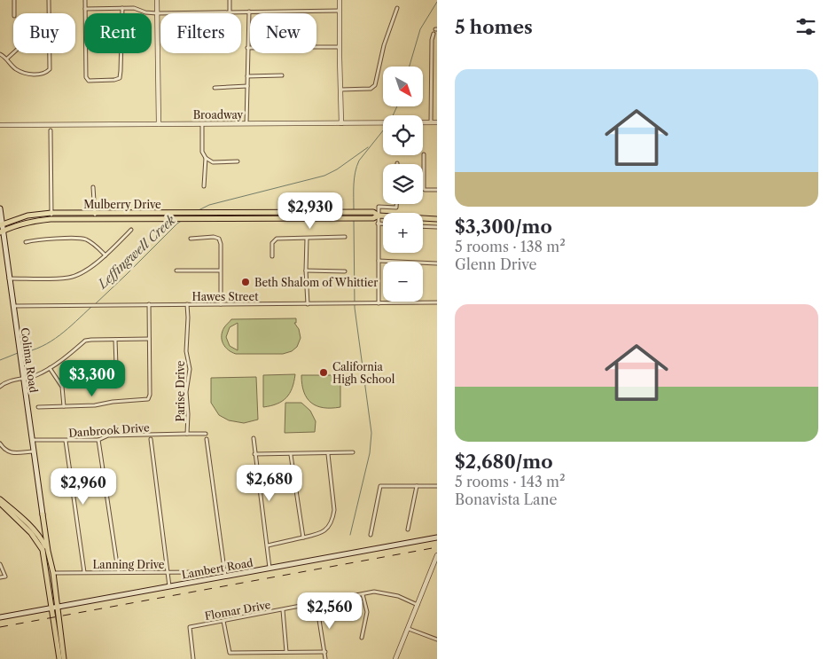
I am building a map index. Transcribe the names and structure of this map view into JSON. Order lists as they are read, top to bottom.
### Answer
{
  "streets": {
    "main road": ["Mulberry Drive", "Colima Road", "Lambert Road"],
    "street": [
      "Broadway",
      "Hawes Street",
      "Parise Drive",
      "Danbrook Drive",
      "Lanning Drive",
      "Flomar Drive"
    ]
  },
  "crossings": [
    ["Mulberry Drive", "Colima Road"],
    ["Hawes Street", "Colima Road"],
    ["Hawes Street", "Parise Drive"],
    ["Colima Road", "Danbrook Drive"],
    ["Parise Drive", "Danbrook Drive"]
  ],
  "water": ["Leffingwell Creek"],
  "places": ["Beth Shalom of Whittier", "California High School"],
  "north": "bottom right",
  "page": {
    "heading": "5 homes",
    "chip": [
      "Buy",
      "Rent",
      "Filters",
      "New"
    ],
    "list": [
      {
        "name": "$3,300/mo",
        "note": "5 rooms · 138 m² · Glenn Drive"
      },
      {
        "name": "$2,680/mo",
        "note": "5 rooms · 143 m² · Bonavista Lane"
      }
    ],
    "map_buttons": ["+", "−"],
    "price": [
      "$2,930",
      "$3,300",
      "$2,680",
      "$2,960",
      "$2,560"
    ]
  }
}
